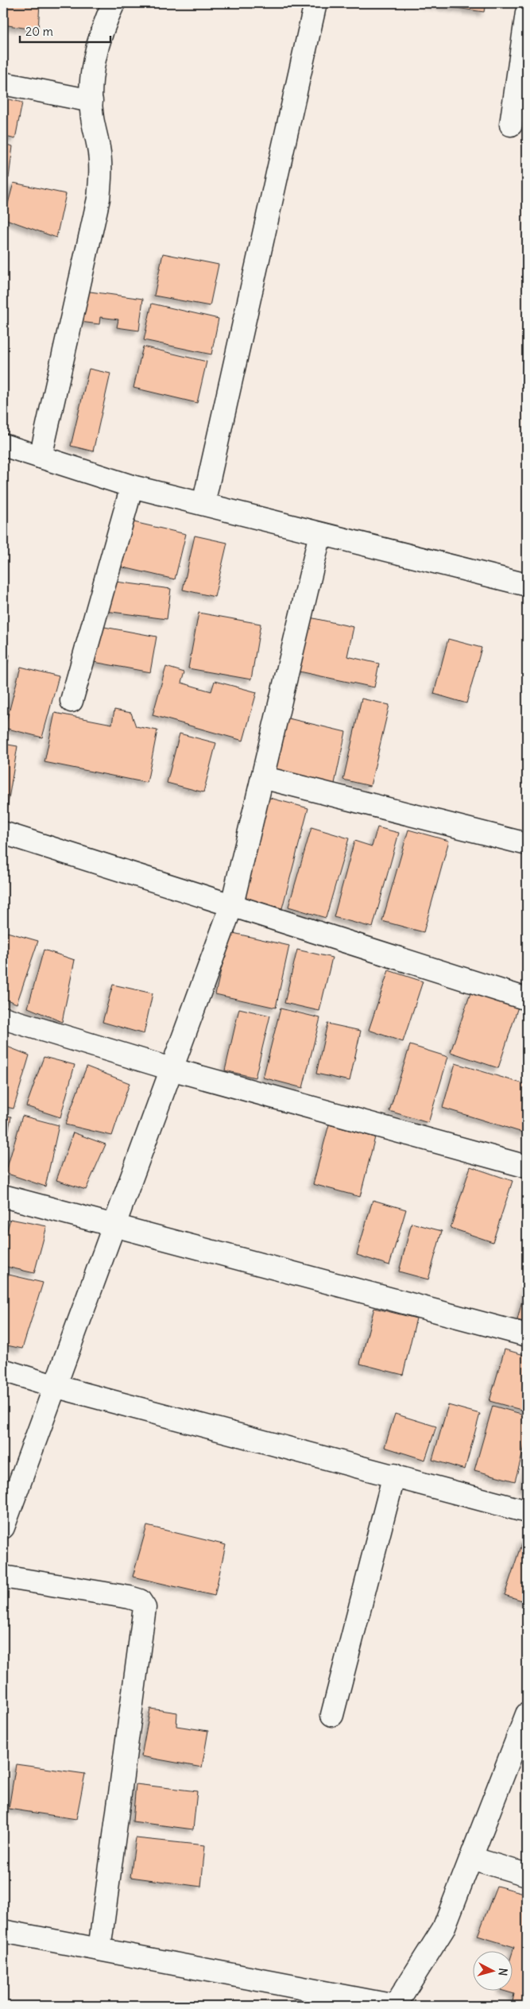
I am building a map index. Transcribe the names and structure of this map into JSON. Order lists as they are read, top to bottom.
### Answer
{
  "scale_bar": "20 m",
  "north": "right"
}
